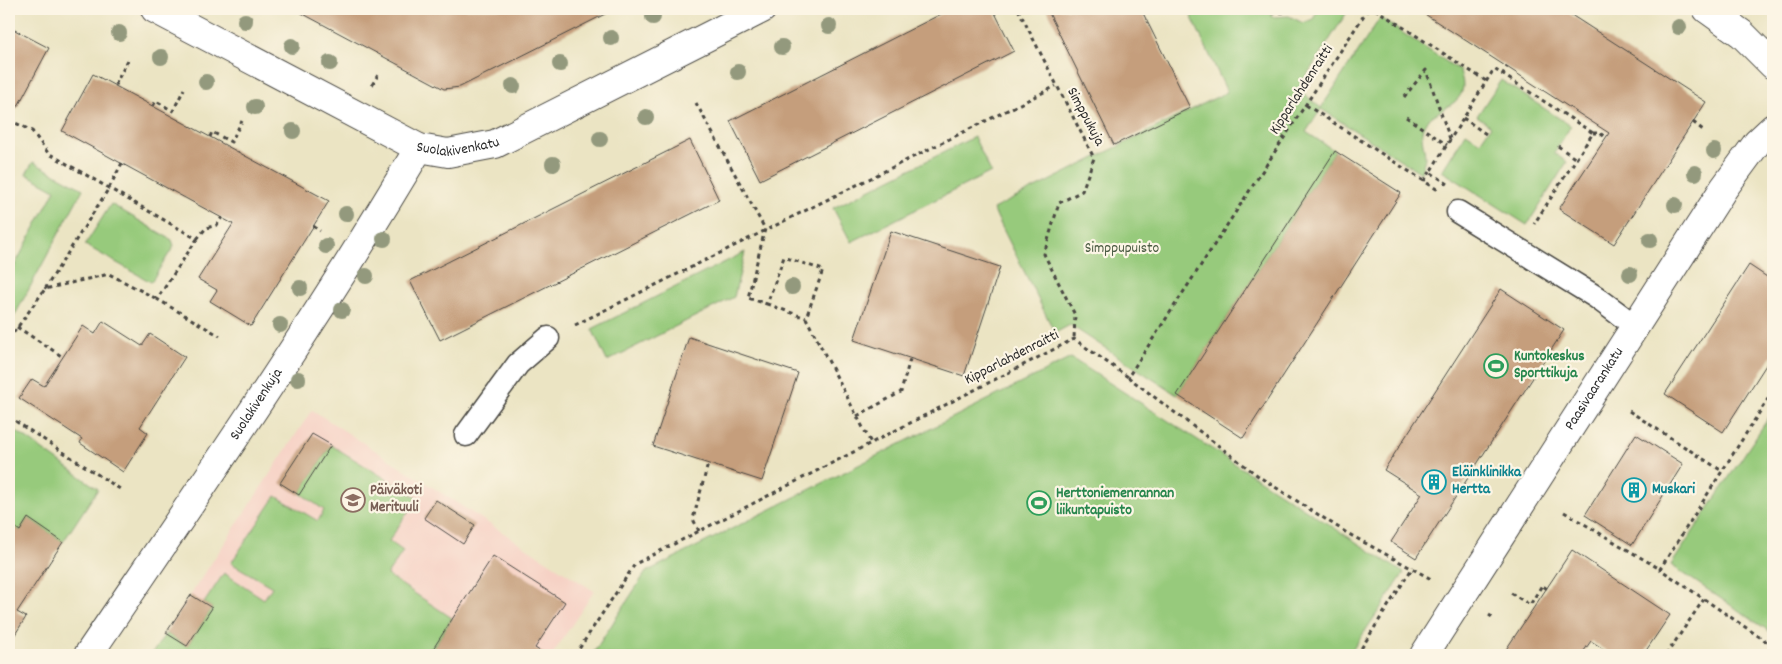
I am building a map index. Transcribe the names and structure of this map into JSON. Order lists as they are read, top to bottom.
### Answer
{
  "streets": {
    "street": ["Suolakivenkatu", "Paasivaarankatu", "Suolakivenkuja"],
    "path": ["Kipparlahdenraitti", "Simppukuja"]
  },
  "crossings": [
    ["Kipparlahdenraitti", "Simppukuja"],
    ["Suolakivenkatu", "Suolakivenkuja"]
  ],
  "parks": ["Simppupuisto"],
  "places": {
    "sports": ["Kuntokeskus Sporttikuja", "Herttoniemenrannan liikuntapuisto"],
    "building": ["Eläinklinikka Hertta", "Muskari"],
    "school or university": ["Päiväkoti Merituuli"]
  }
}
